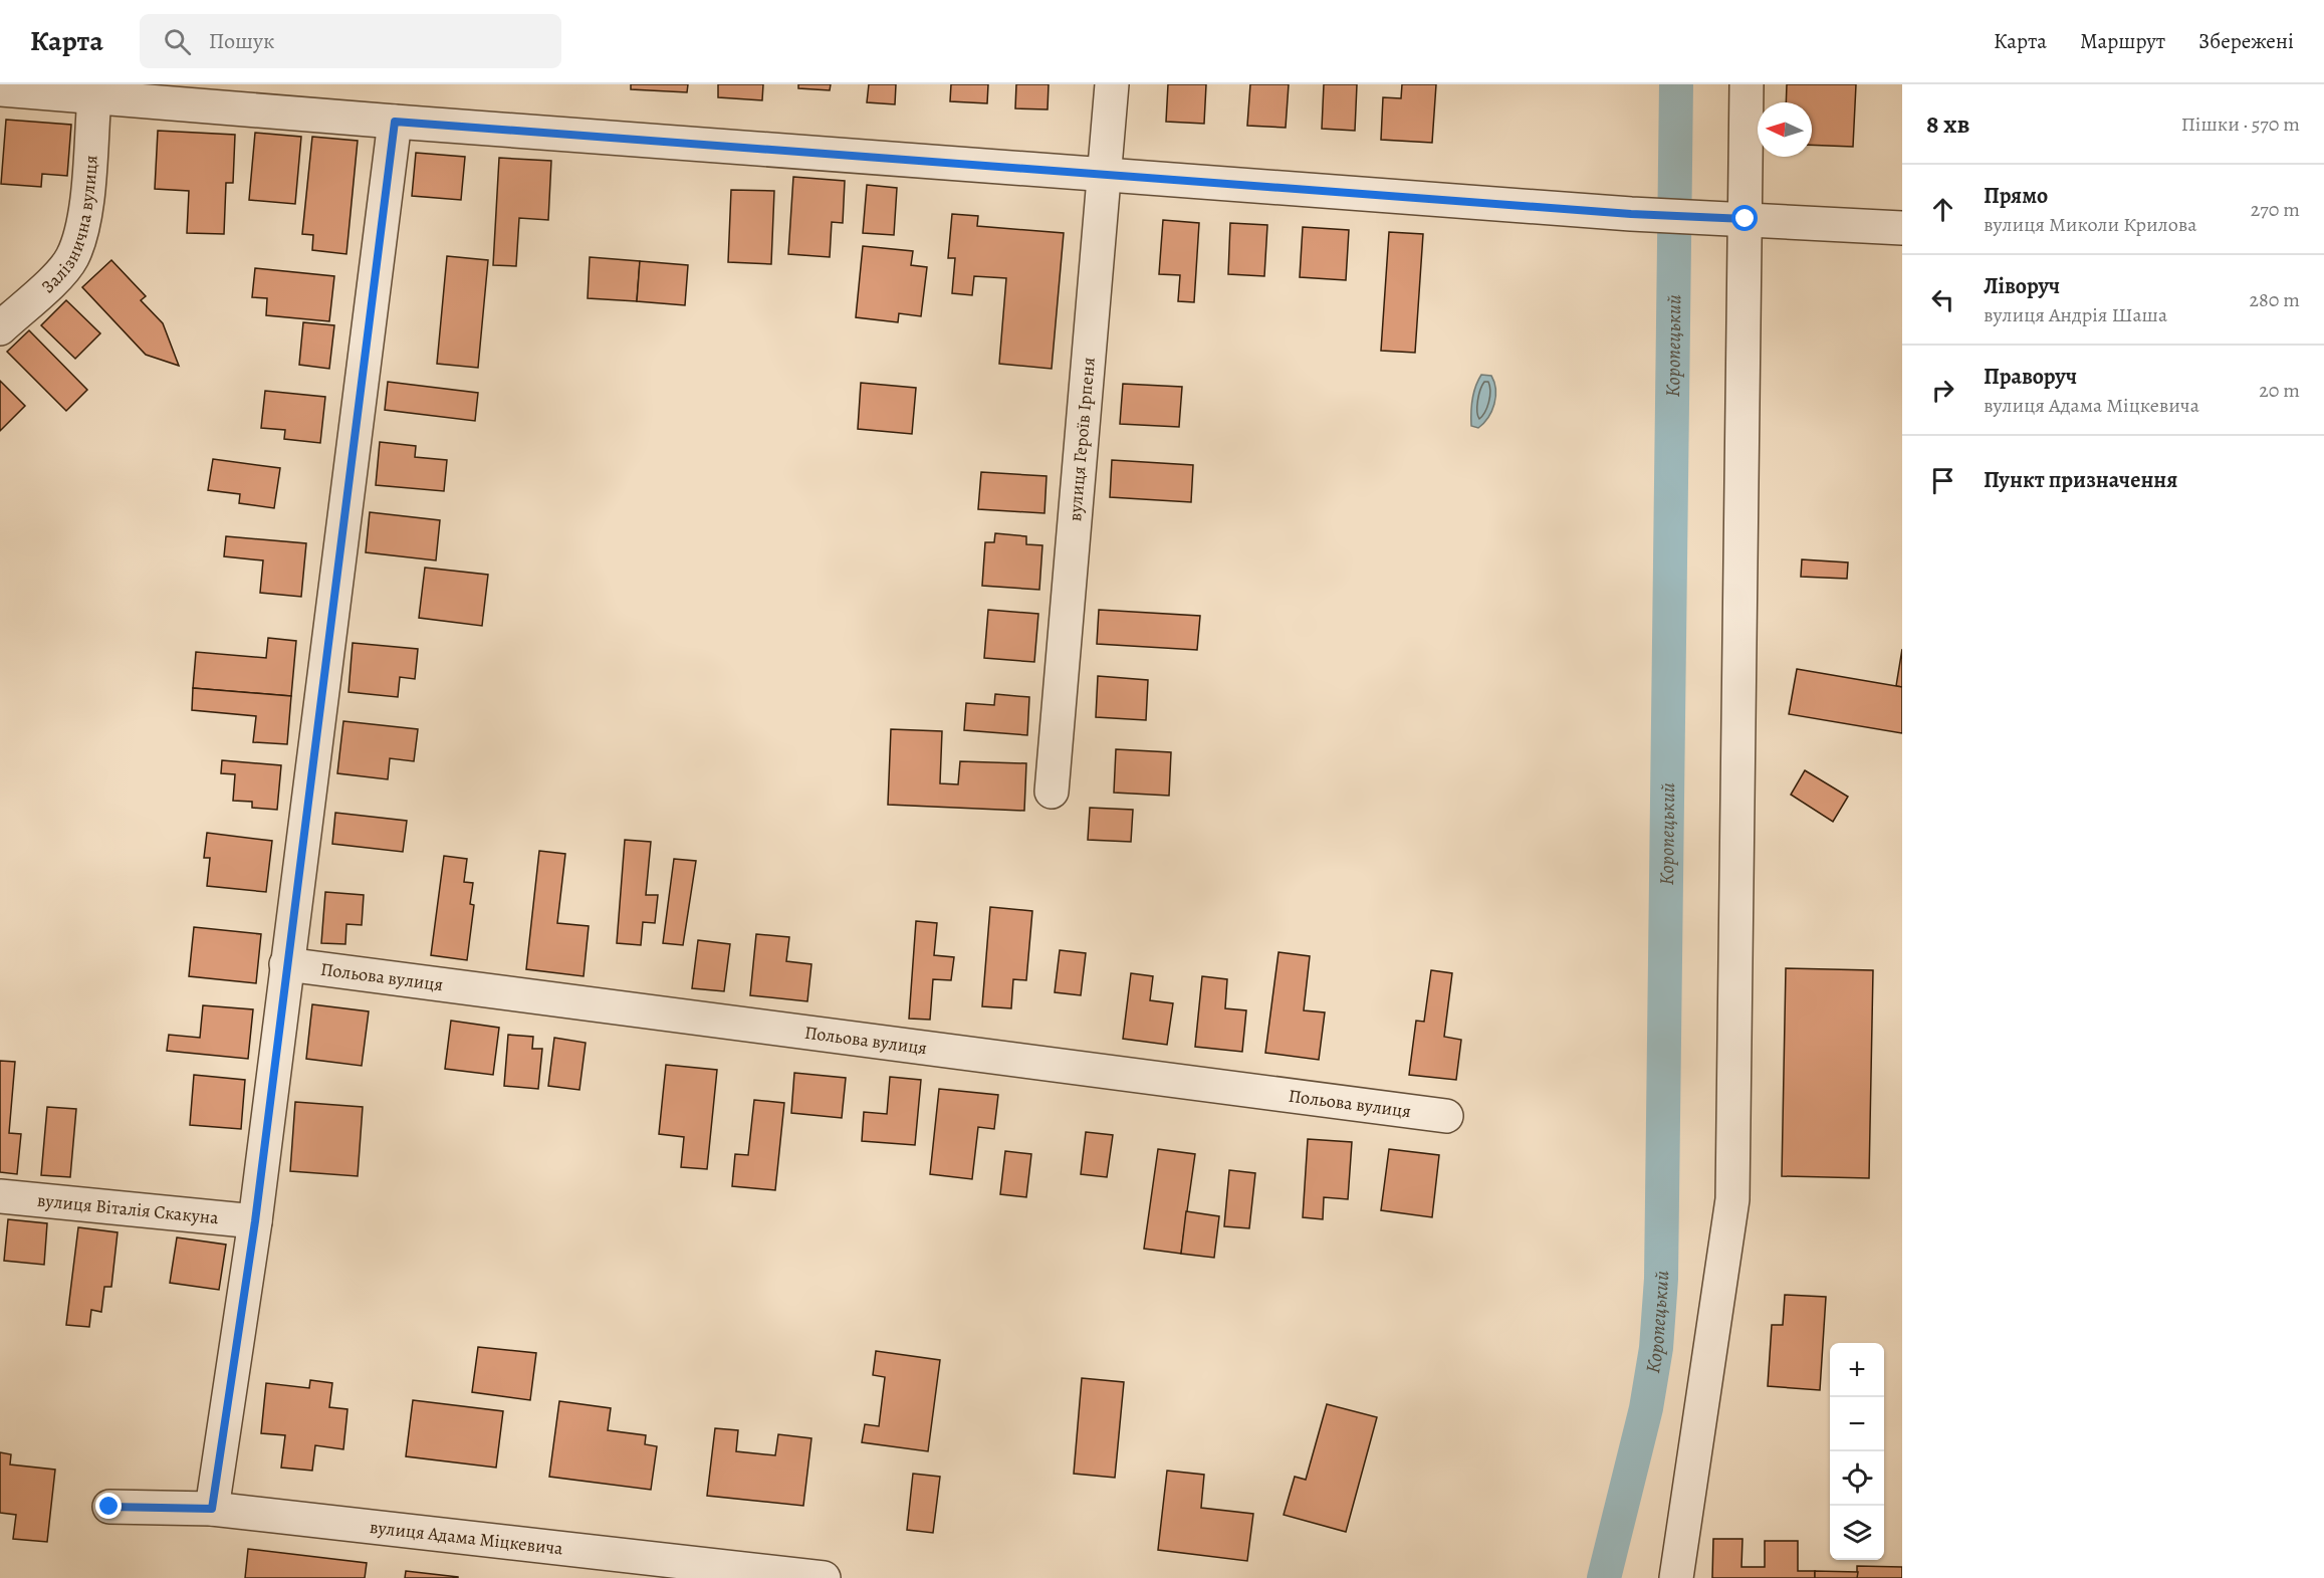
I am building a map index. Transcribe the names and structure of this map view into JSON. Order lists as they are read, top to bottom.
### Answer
{
  "streets": {
    "street": [
      "Залізнична вулиця",
      "вулиця Героїв Ірпеня",
      "Польова вулиця",
      "вулиця Віталія Скакуна",
      "вулиця Адама Міцкевича"
    ]
  },
  "water": ["Коропецький"],
  "north": "left",
  "page": {
    "header": "Карта",
    "search": "Пошук",
    "nav": ["Карта", "Маршрут", "Збережені"],
    "heading": ["8 хв", "Пішки · 570 m"],
    "list": [
      ["Прямо", "вулиця Миколи Крилова", "270 m"],
      ["Ліворуч", "вулиця Андрія Шаша", "280 m"],
      ["Праворуч", "вулиця Адама Міцкевича", "20 m"],
      "Пункт призначення"
    ],
    "map_buttons": ["+", "−"]
  }
}
